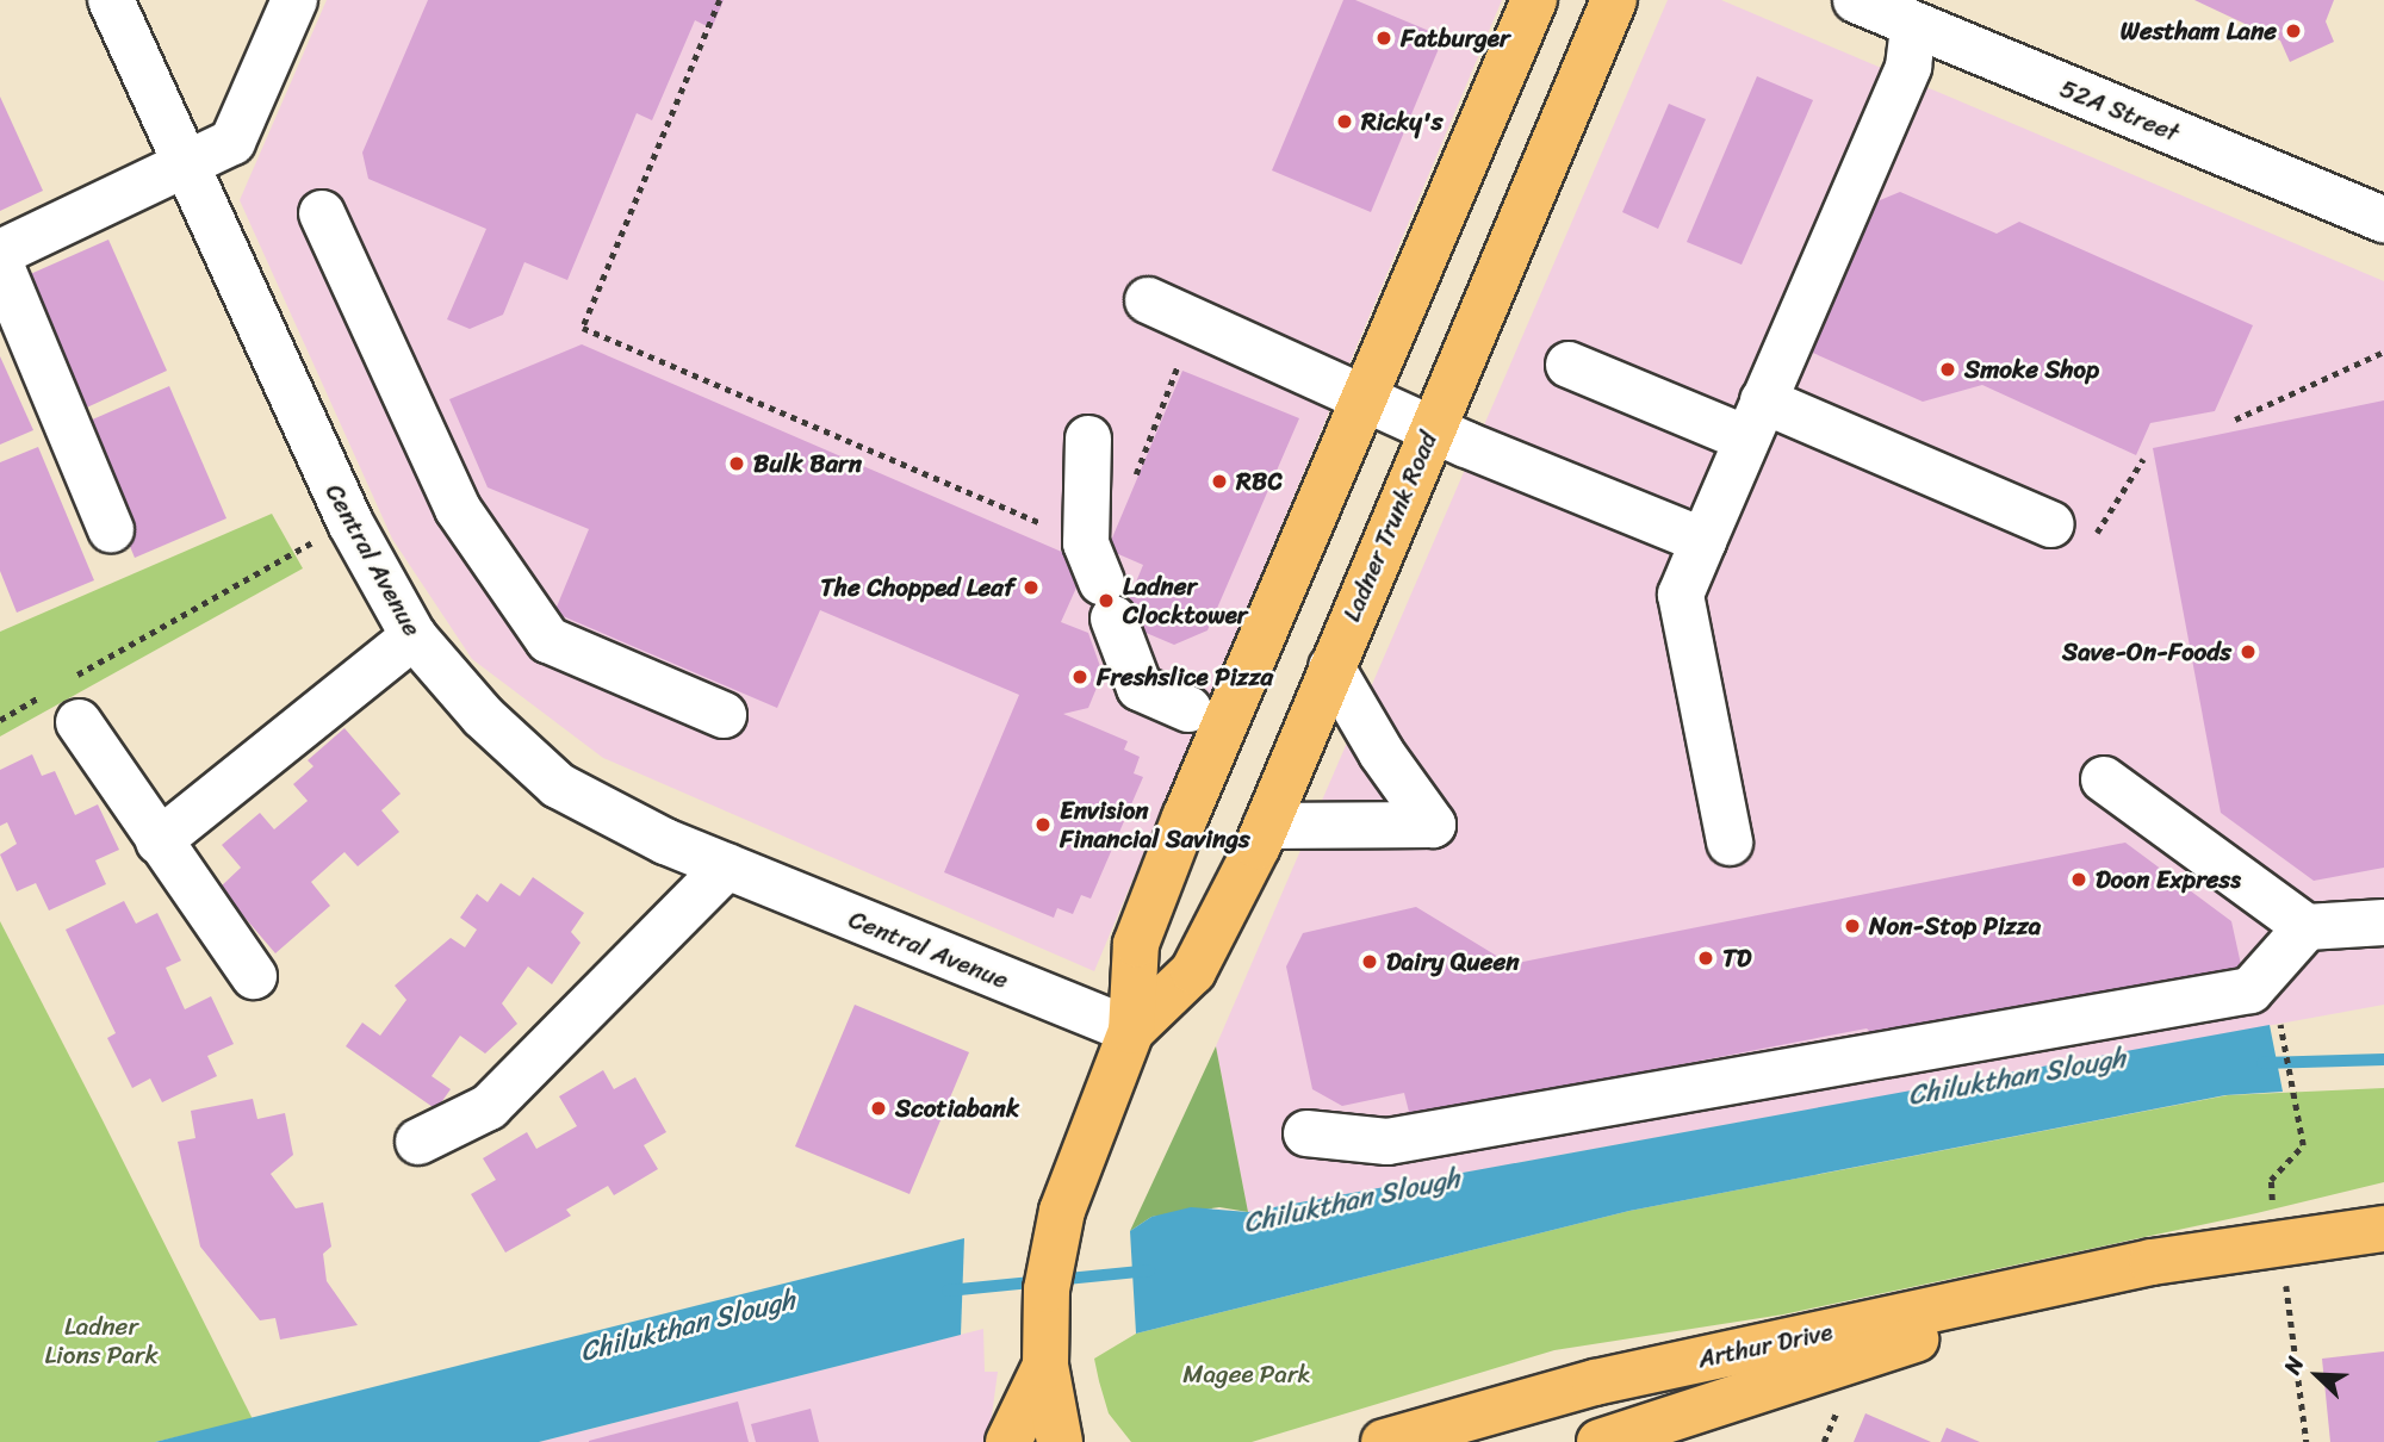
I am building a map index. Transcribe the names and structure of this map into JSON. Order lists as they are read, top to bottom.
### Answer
{
  "streets": {
    "main road": ["Ladner Trunk Road", "Arthur Drive"],
    "street": ["52A Street", "Central Avenue"]
  },
  "crossings": [
    ["Ladner Trunk Road", "Central Avenue"]
  ],
  "water": ["Chilukthan Slough"],
  "parks": ["Ladner Lions Park", "Magee Park"],
  "places": [
    "Westham Lane",
    "Fatburger",
    "Ricky's",
    "Smoke Shop",
    "Bulk Barn",
    "RBC",
    "The Chopped Leaf",
    "Ladner Clocktower",
    "Save-On-Foods",
    "Freshslice Pizza",
    "Envision Financial Savings",
    "Doon Express",
    "Non-Stop Pizza",
    "TD",
    "Dairy Queen",
    "Scotiabank"
  ],
  "north": "top left"
}
